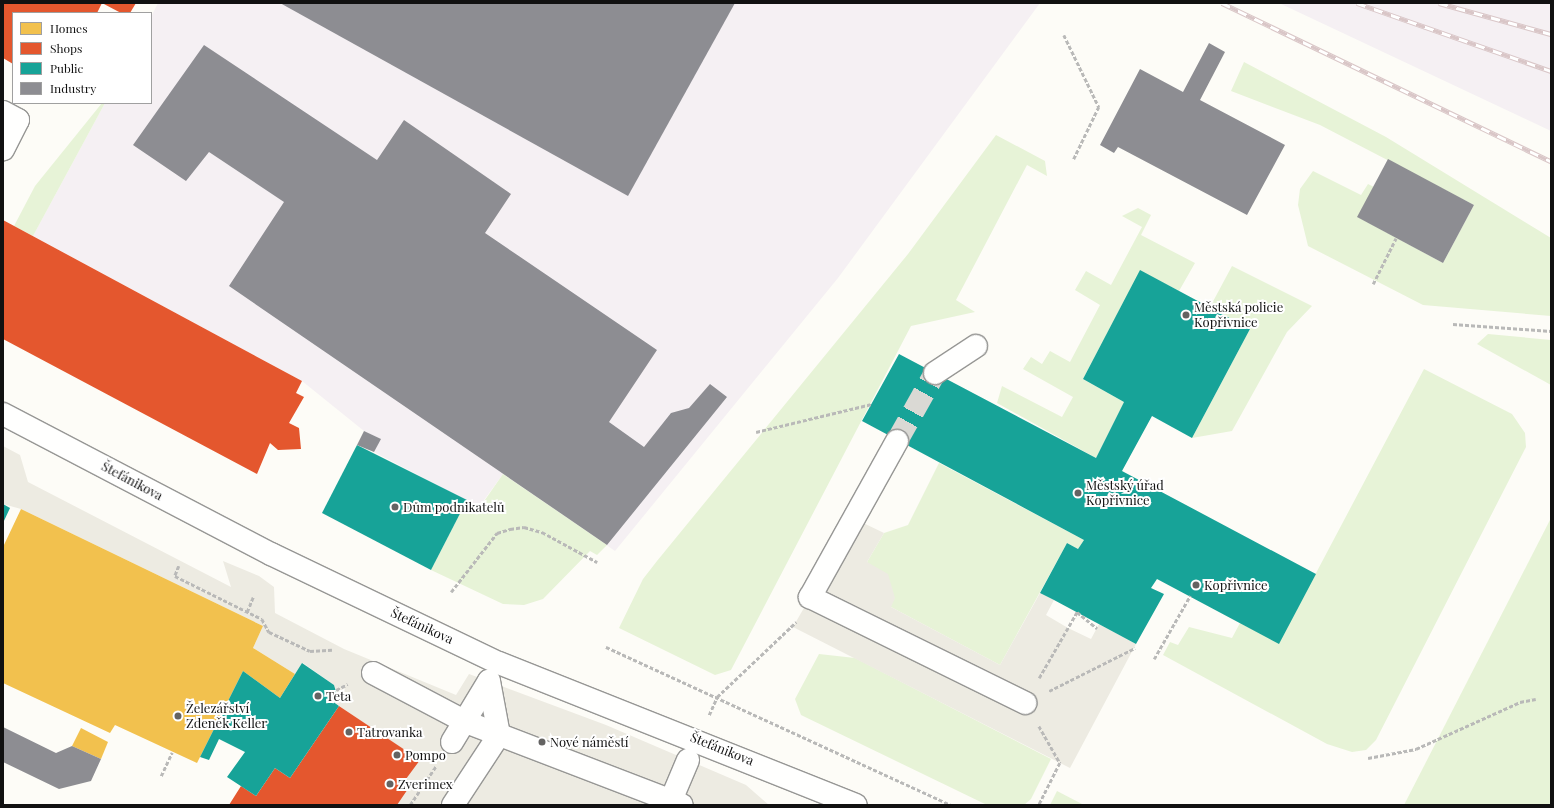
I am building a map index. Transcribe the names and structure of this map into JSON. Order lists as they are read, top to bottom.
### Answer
{
  "streets": {
    "street": ["Štefánikova"]
  },
  "places": [
    "Městská policie Kopřivnice",
    "Městský úřad Kopřivnice",
    "Dům podnikatelů",
    "Kopřivnice",
    "Teta",
    "Železářství Zdeněk Keller",
    "Tatrovanka",
    "Nové náměstí",
    "Pompo",
    "Zverimex"
  ],
  "legend": [
    "Homes",
    "Shops",
    "Public",
    "Industry"
  ]
}
